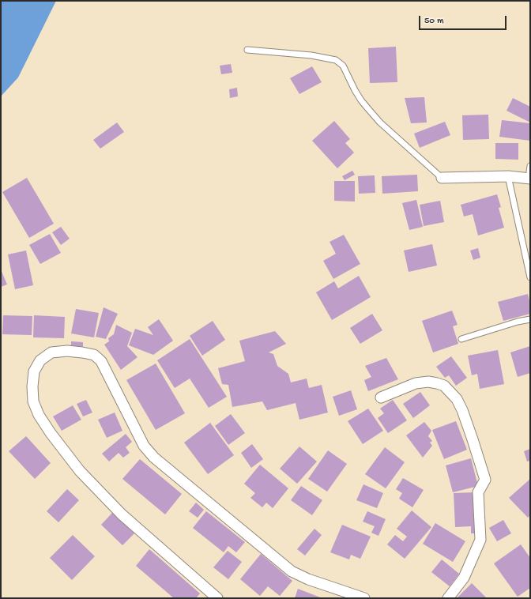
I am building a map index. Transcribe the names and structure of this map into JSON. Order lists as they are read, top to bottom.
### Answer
{
  "scale_bar": "50 m"
}
